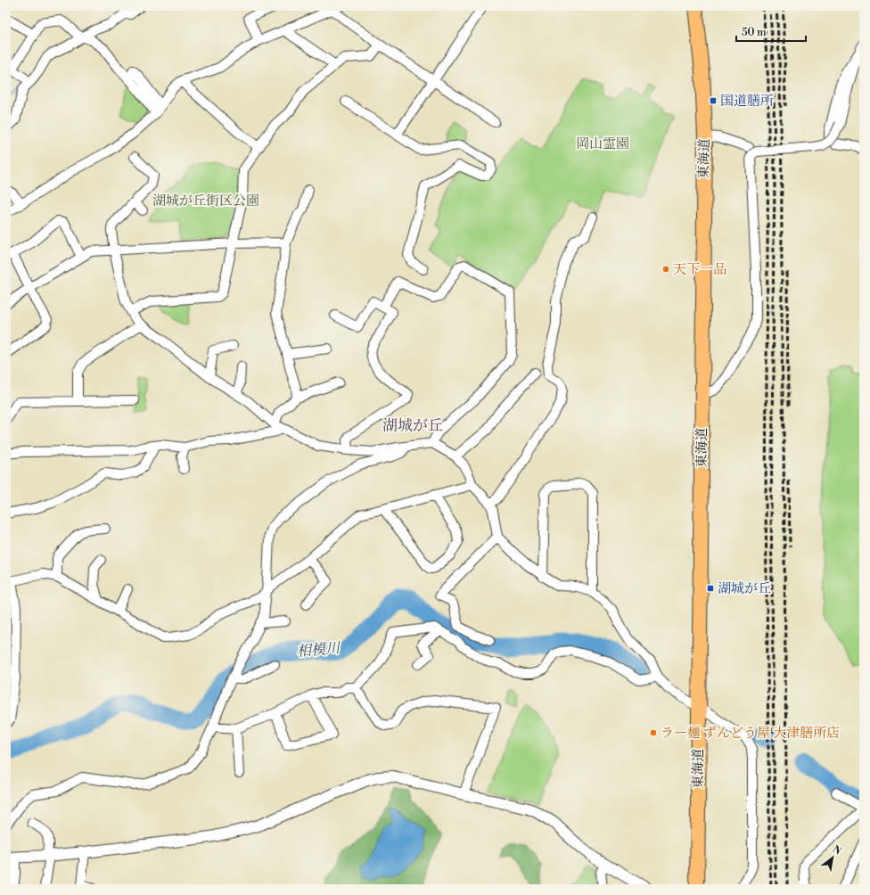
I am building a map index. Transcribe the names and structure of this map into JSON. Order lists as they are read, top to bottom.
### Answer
{
  "streets": {
    "highway": ["東海道"]
  },
  "districts": ["湖城が丘"],
  "water": ["相模川"],
  "parks": ["岡山霊園", "湖城が丘街区公園"],
  "places": {
    "transit": ["国道膳所", "湖城が丘"],
    "other": ["天下一品", "ラー麺 ずんどう屋 大津膳所店"]
  },
  "scale_bar": "50 m",
  "north": "top right"
}
